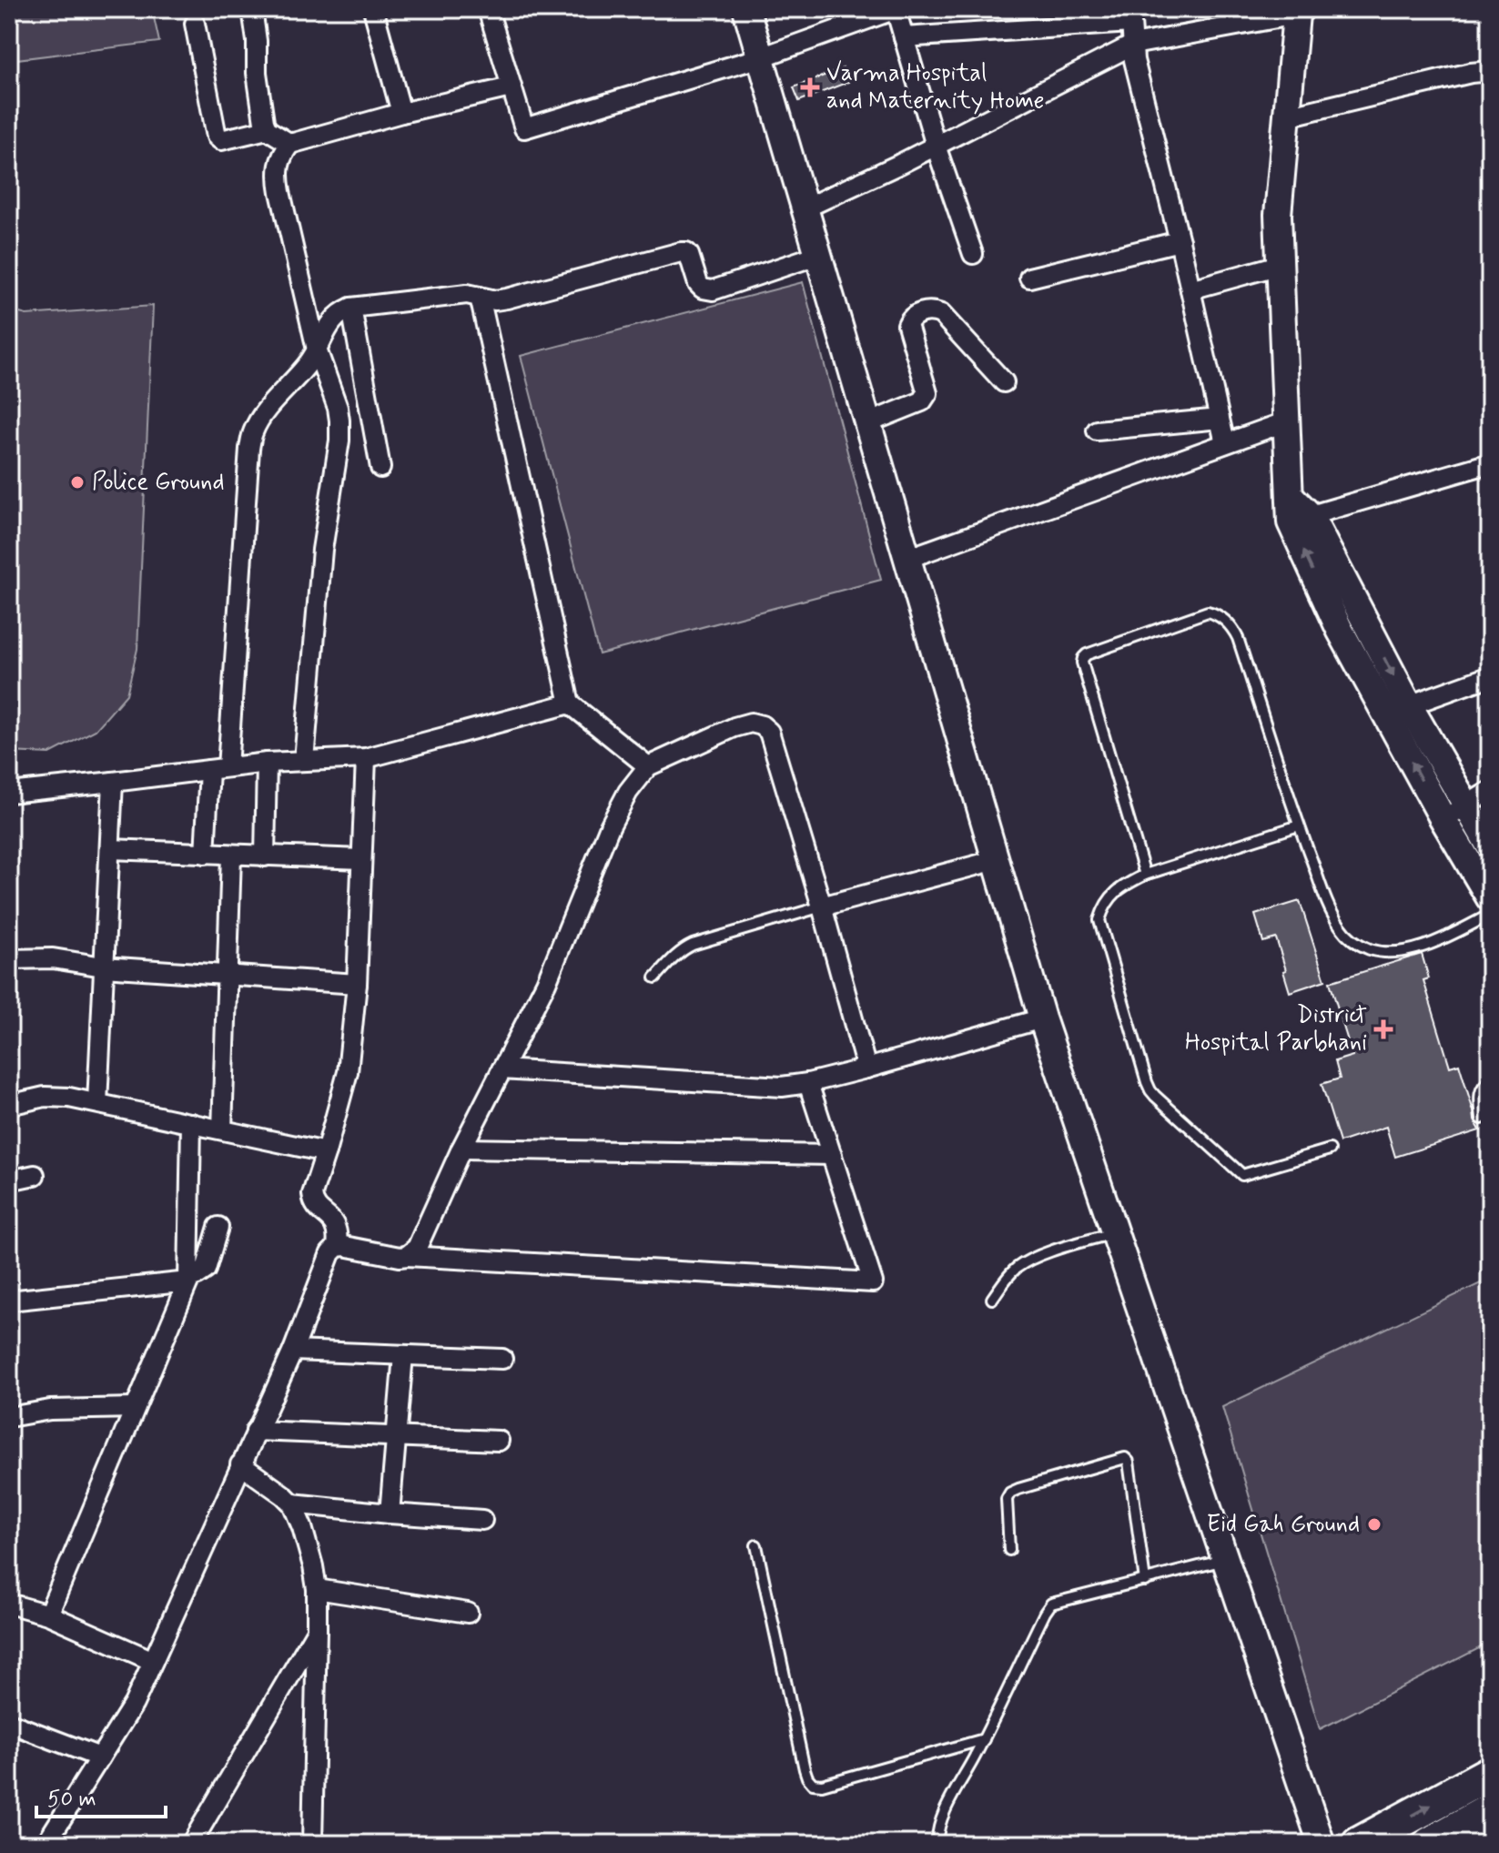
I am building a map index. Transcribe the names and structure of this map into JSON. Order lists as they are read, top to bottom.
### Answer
{
  "places": {
    "health": ["Varma Hospital and Maternity Home", "District Hospital Parbhani"],
    "other": ["Police Ground", "Eid Gah Ground"]
  },
  "scale_bar": "50 m"
}
